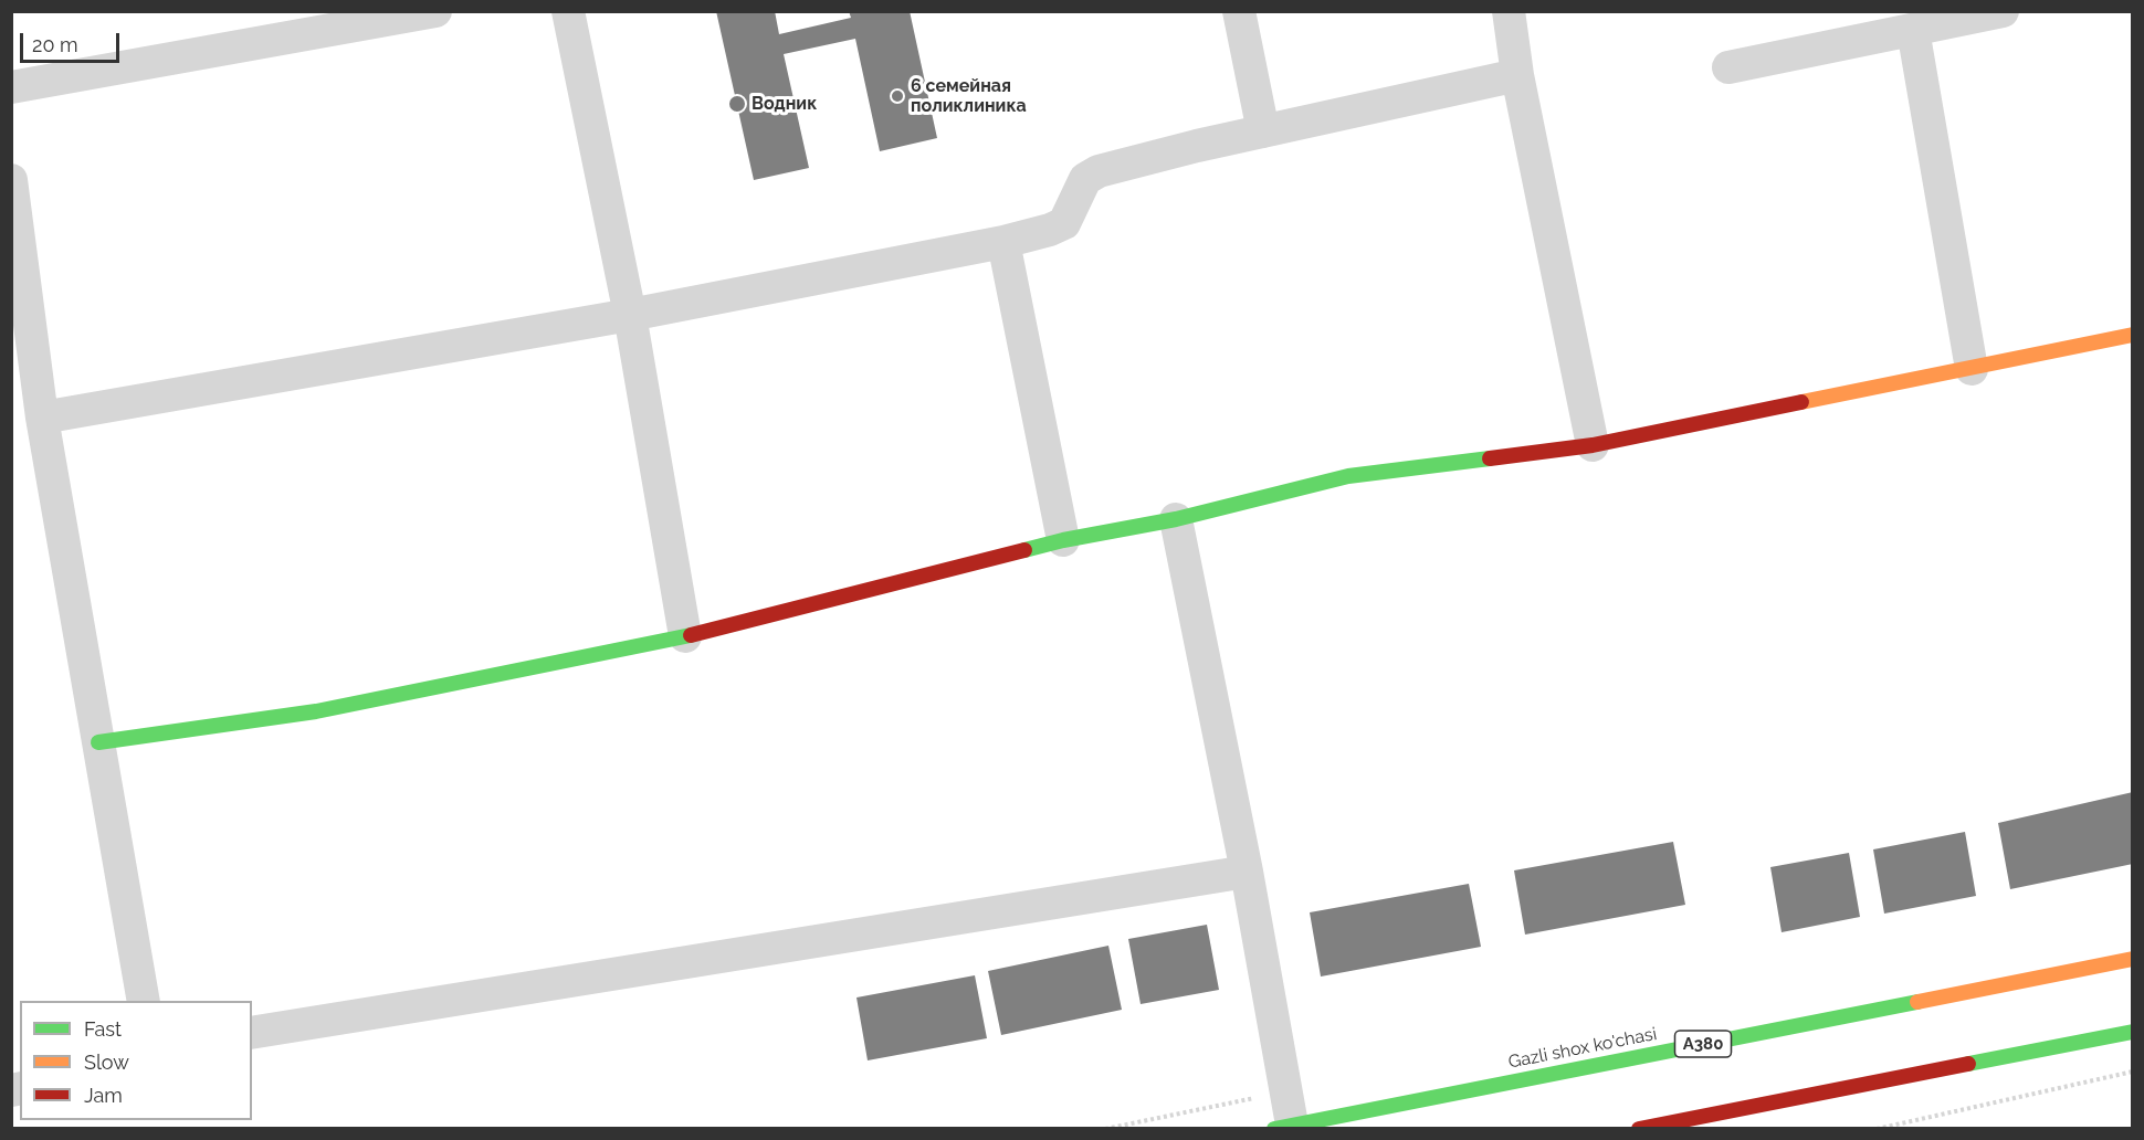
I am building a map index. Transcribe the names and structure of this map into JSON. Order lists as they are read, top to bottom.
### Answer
{
  "streets": {
    "main road": ["A380", "Gazli shox ko'chasi"]
  },
  "places": ["6 семейная поликлиника", "Водник"],
  "legend": ["Fast", "Slow", "Jam"],
  "scale_bar": "20 m"
}
